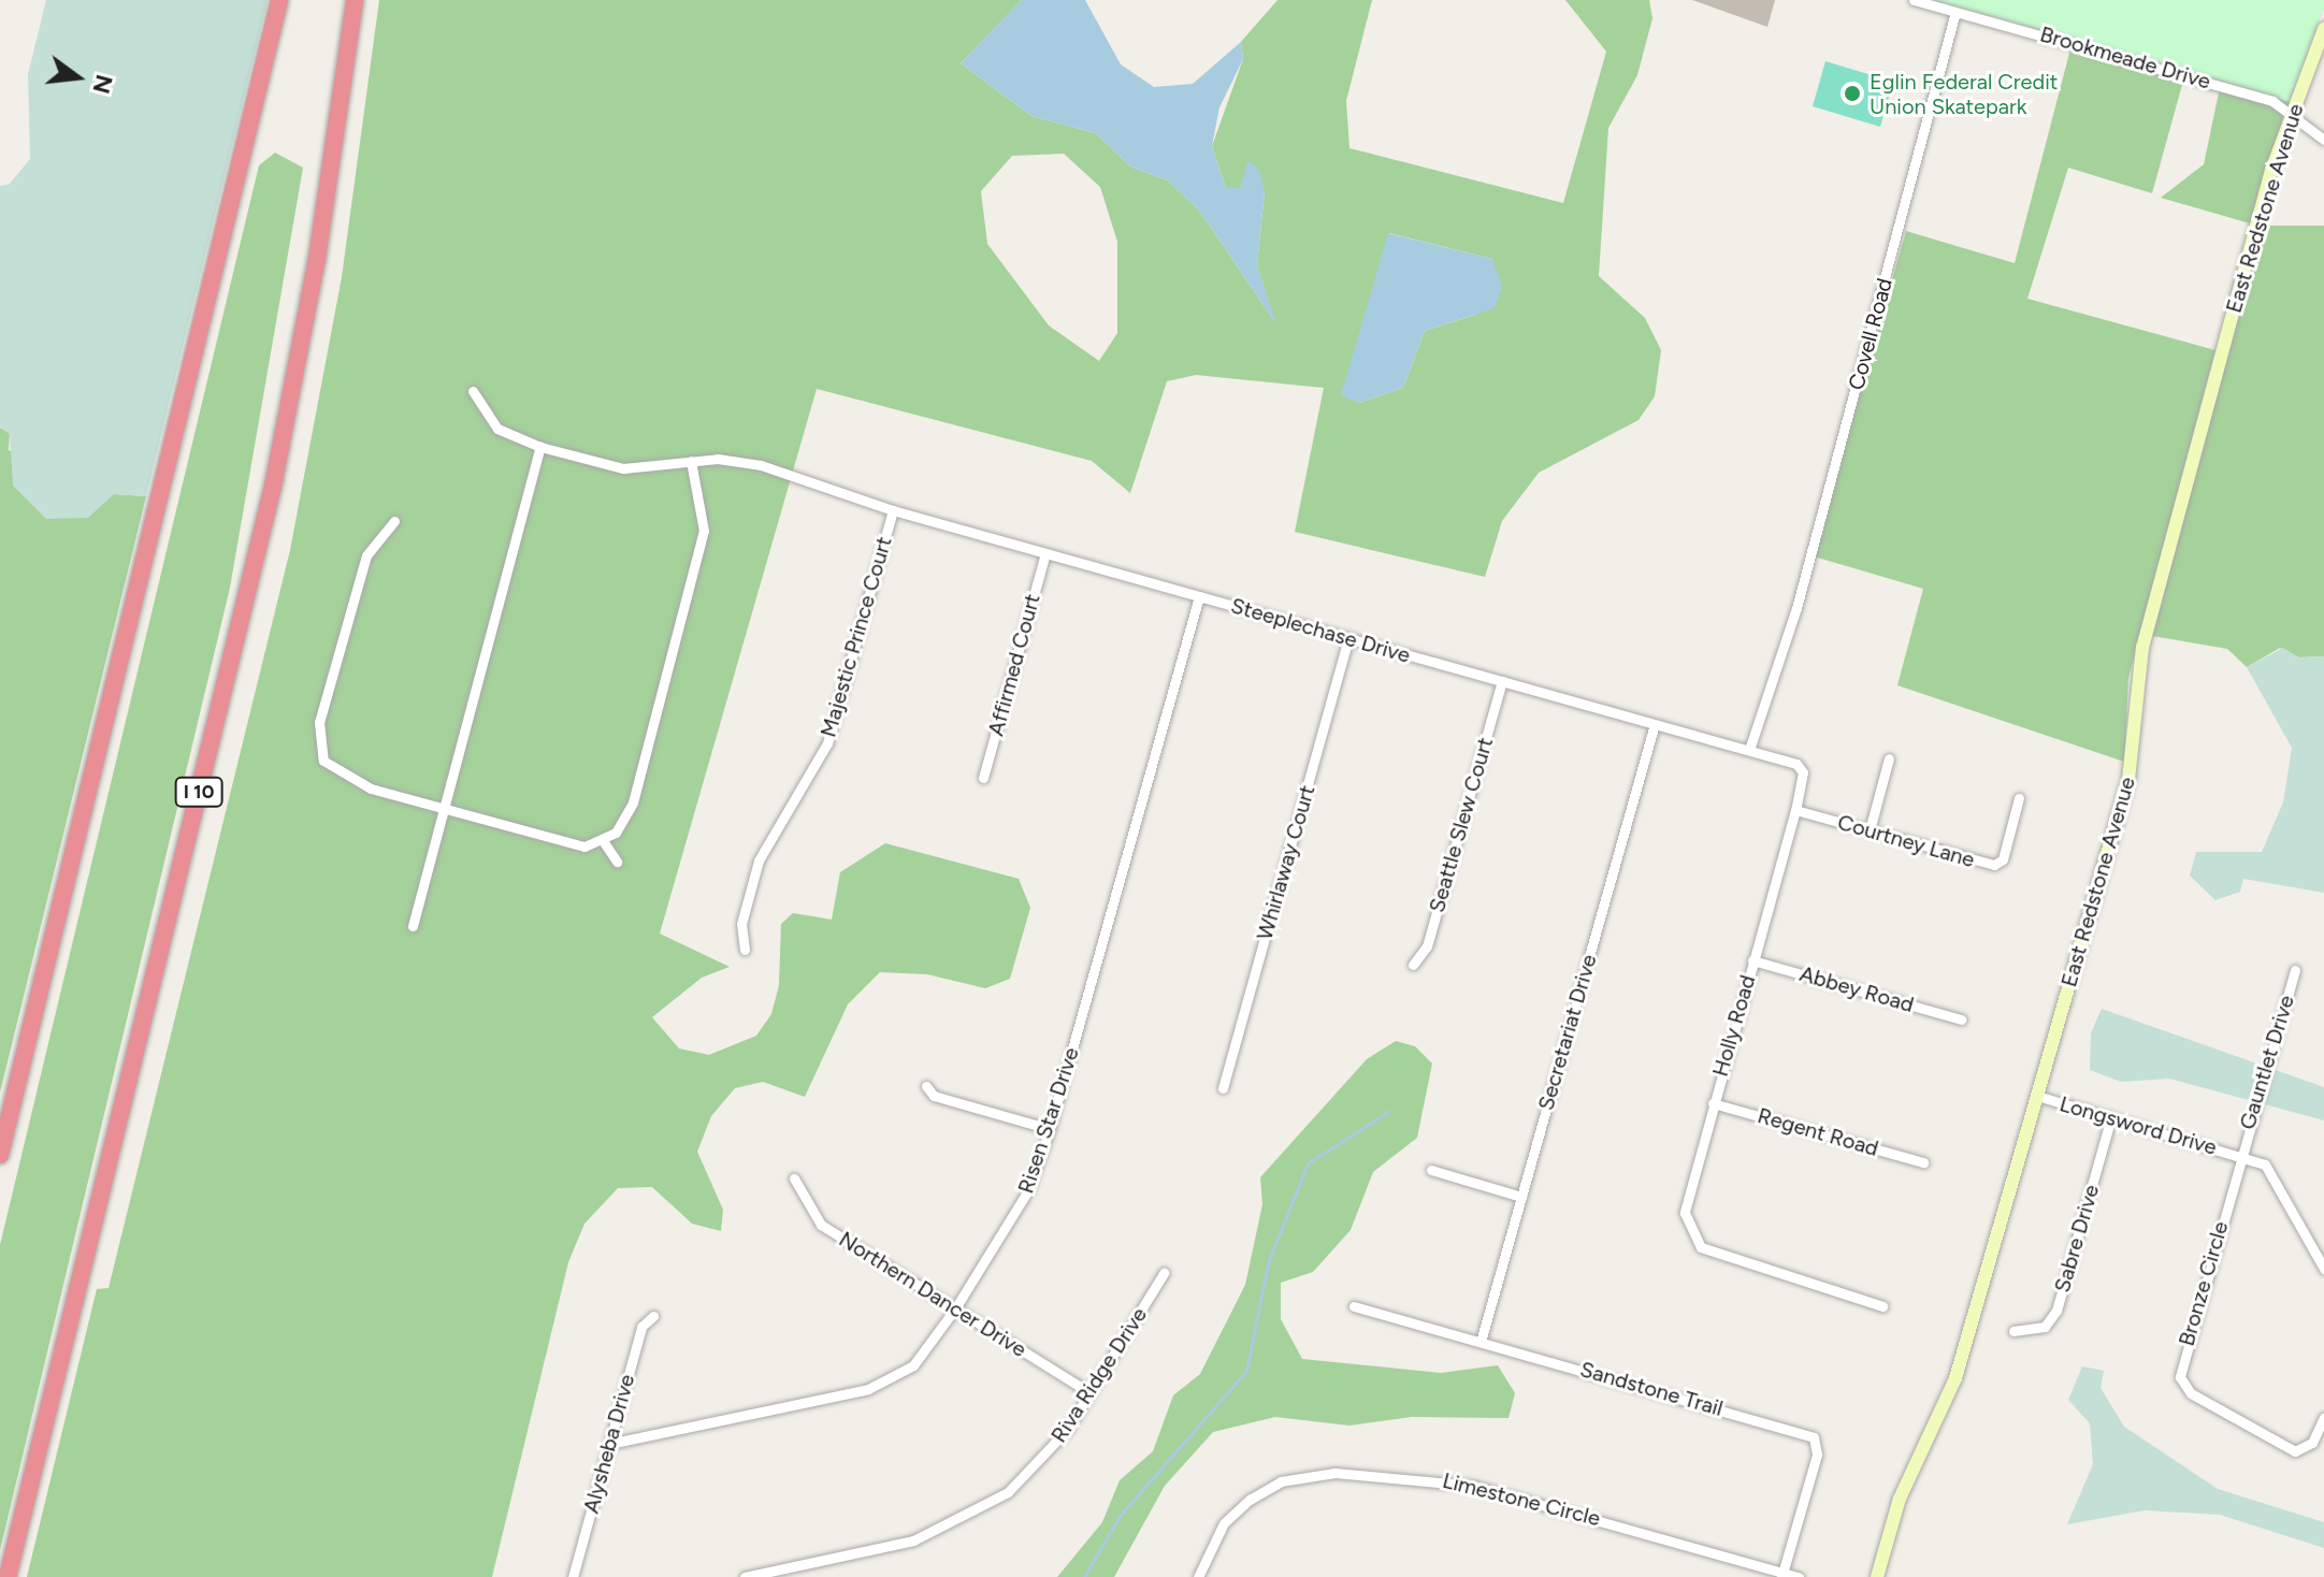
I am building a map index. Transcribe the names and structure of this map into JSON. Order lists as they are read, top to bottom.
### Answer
{
  "streets": {
    "highway": ["I 10"],
    "street": [
      "Brookmeade Drive",
      "East Redstone Avenue",
      "Covell Road",
      "Steeplechase Drive",
      "Majestic Prince Court",
      "Affirmed Court",
      "Seattle Slew Court",
      "Courtney Lane",
      "Whirlaway Court",
      "Abbey Road",
      "Holly Road",
      "Secretariat Drive",
      "Gauntlet Drive",
      "Risen Star Drive",
      "Longsword Drive",
      "Regent Road",
      "Sabre Drive",
      "Bronze Circle",
      "Northern Dancer Drive",
      "Riva Ridge Drive",
      "Sandstone Trail",
      "Alysheba Drive",
      "Limestone Circle"
    ]
  },
  "crossings": [
    ["Brookmeade Drive", "East Redstone Avenue"],
    ["Brookmeade Drive", "Covell Road"],
    ["East Redstone Avenue", "Longsword Drive"],
    ["Covell Road", "Steeplechase Drive"],
    ["Covell Road", "Holly Road"],
    ["Steeplechase Drive", "Majestic Prince Court"],
    ["Steeplechase Drive", "Affirmed Court"],
    ["Steeplechase Drive", "Seattle Slew Court"],
    ["Steeplechase Drive", "Whirlaway Court"],
    ["Steeplechase Drive", "Holly Road"],
    ["Steeplechase Drive", "Secretariat Drive"],
    ["Steeplechase Drive", "Risen Star Drive"],
    ["Courtney Lane", "Holly Road"],
    ["Abbey Road", "Holly Road"],
    ["Holly Road", "Regent Road"],
    ["Secretariat Drive", "Sandstone Trail"],
    ["Gauntlet Drive", "Longsword Drive"],
    ["Gauntlet Drive", "Bronze Circle"],
    ["Risen Star Drive", "Northern Dancer Drive"],
    ["Risen Star Drive", "Alysheba Drive"],
    ["Longsword Drive", "Sabre Drive"],
    ["Longsword Drive", "Bronze Circle"],
    ["Northern Dancer Drive", "Riva Ridge Drive"],
    ["Sandstone Trail", "Limestone Circle"]
  ],
  "places": ["Eglin Federal Credit Union Skatepark"],
  "north": "right"
}
